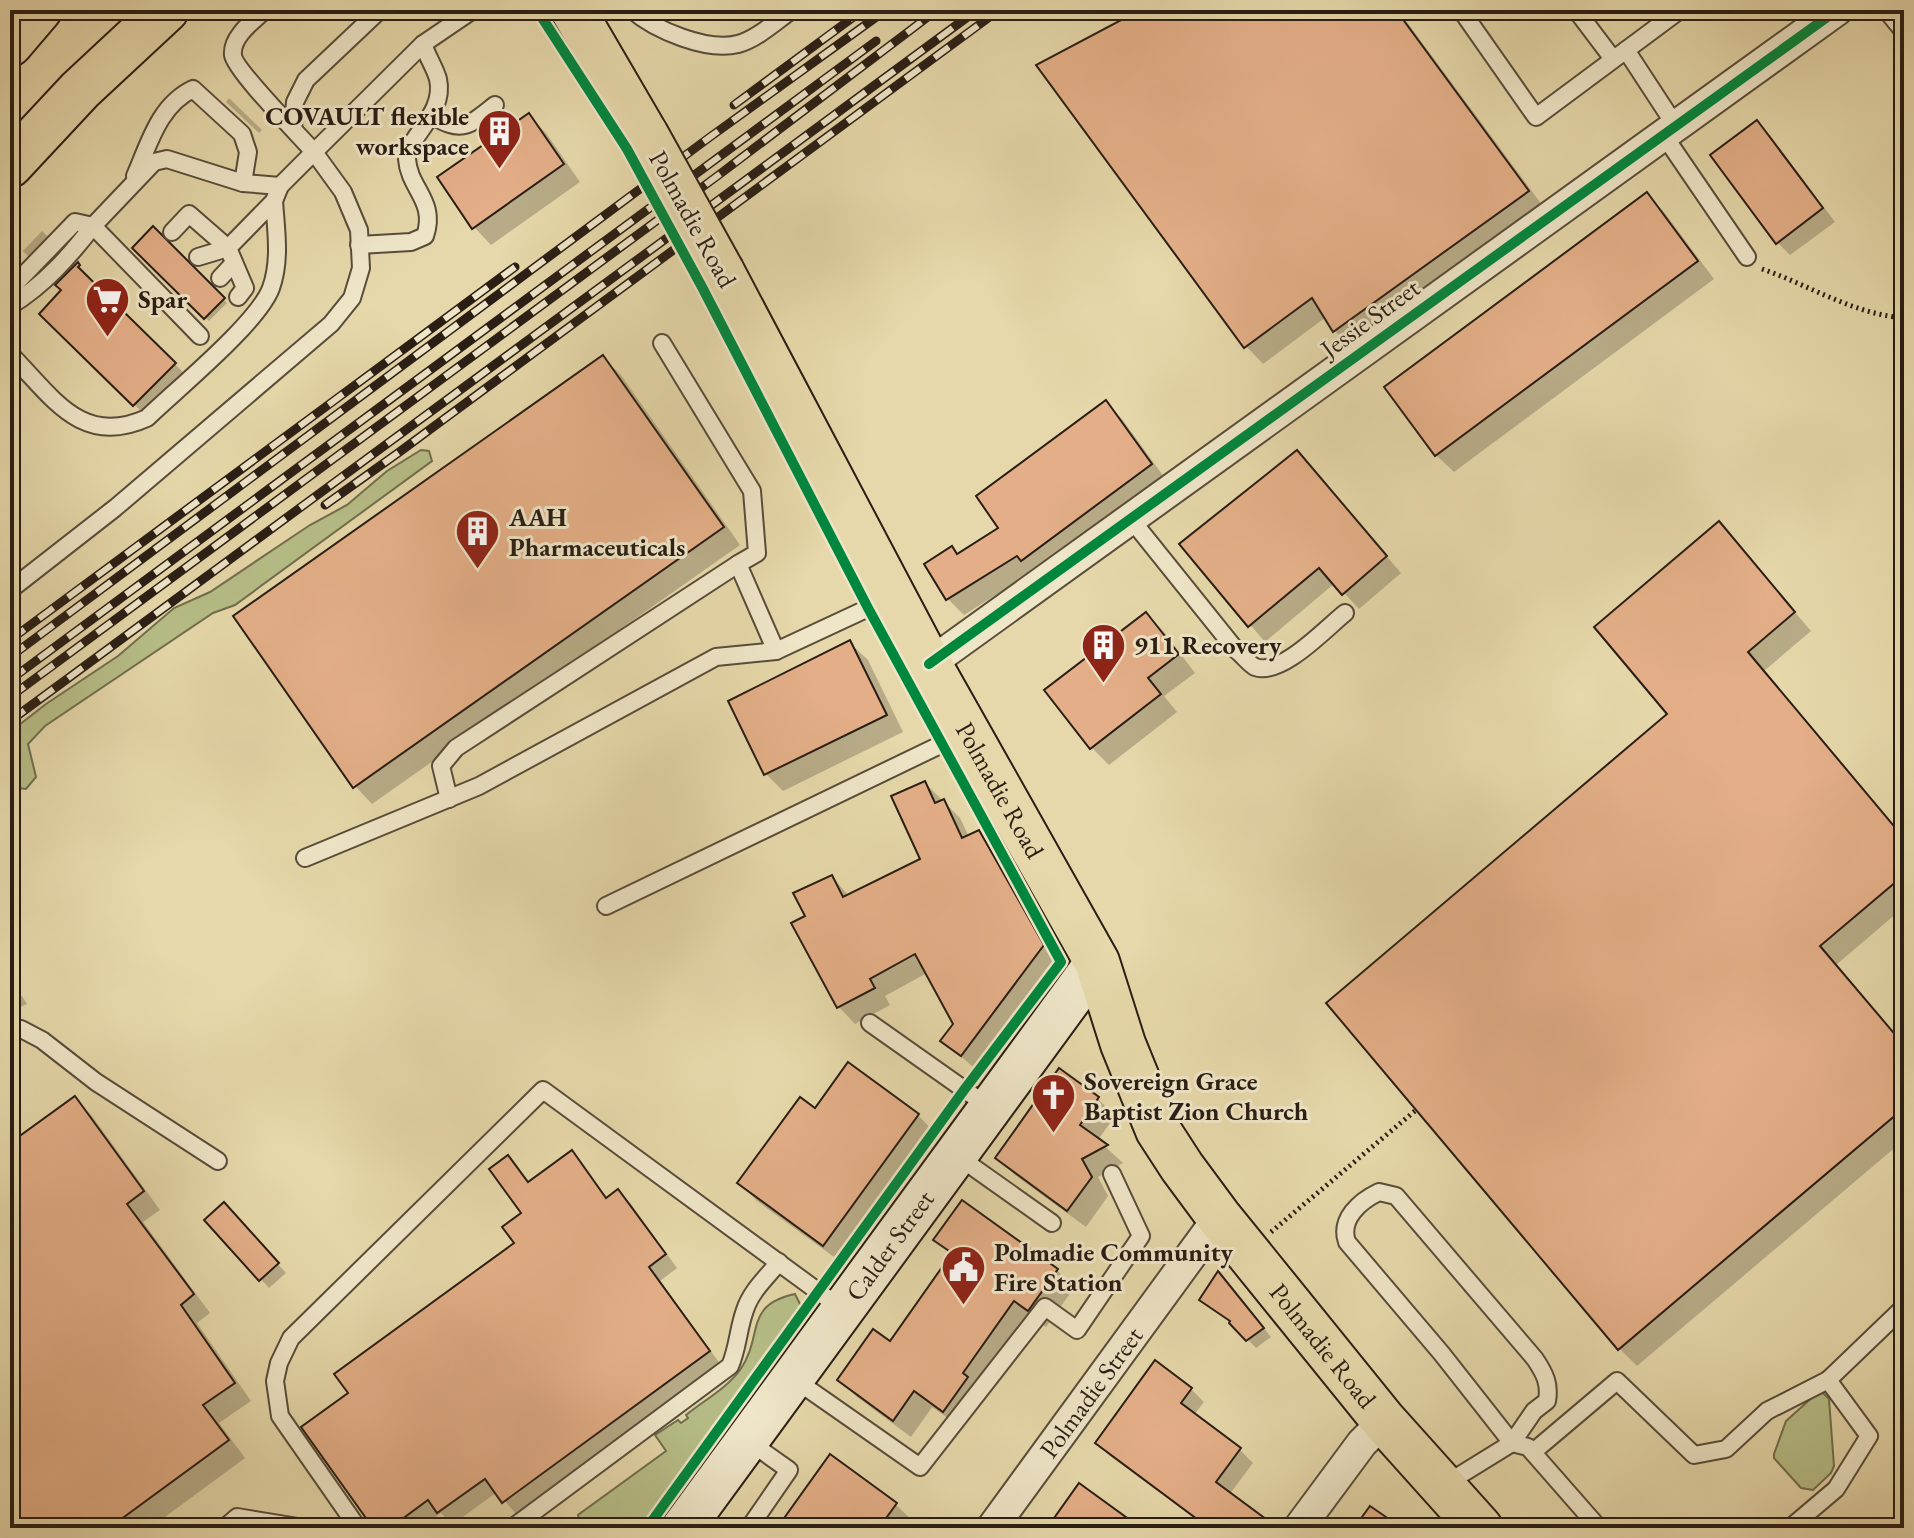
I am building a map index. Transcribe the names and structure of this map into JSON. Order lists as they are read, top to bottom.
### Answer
{
  "streets": {
    "main road": ["Polmadie Road", "Calder Street"],
    "street": ["Jessie Street", "Polmadie Street"]
  },
  "crossings": [
    ["Polmadie Road", "Jessie Street"],
    ["Polmadie Road", "Calder Street"],
    ["Polmadie Road", "Polmadie Street"]
  ],
  "places": {
    "building": ["COVAULT flexible workspace", "AAH Pharmaceuticals", "911 Recovery"],
    "supermarket": ["Spar"],
    "church": ["Sovereign Grace Baptist Zion Church"],
    "public building": ["Polmadie Community Fire Station"]
  }
}
